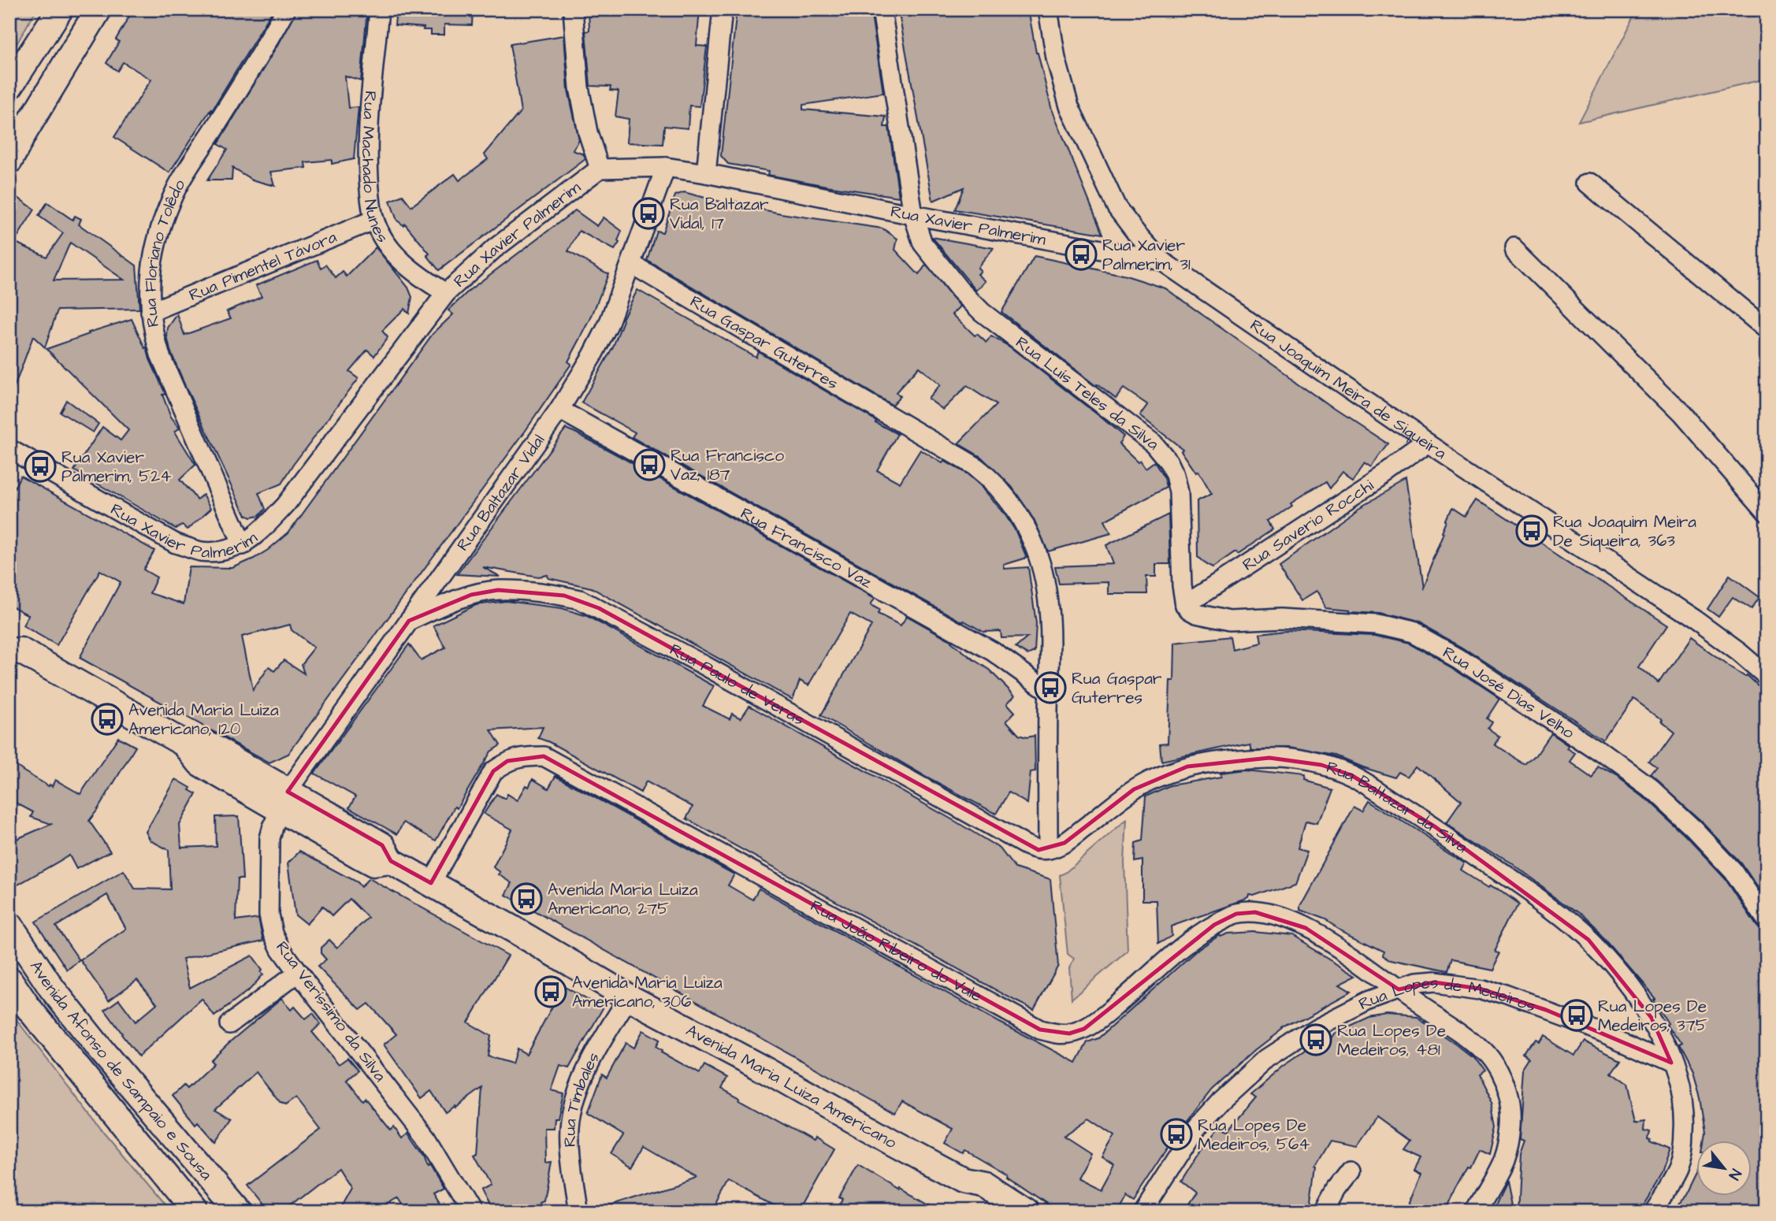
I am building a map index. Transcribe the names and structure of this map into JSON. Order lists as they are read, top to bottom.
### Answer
{
  "streets": {
    "main road": ["Avenida Afonso de Sampaio e Sousa", "Avenida Maria Luiza Americano"],
    "street": [
      "Rua Machado Nunes",
      "Rua Xavier Palmerim",
      "Rua Floriano Tolêdo",
      "Rua Pimentel Távora",
      "Rua Gaspar Guterres",
      "Rua Joaquim Meira de Siqueira",
      "Rua Luís Teles da Silva",
      "Rua Baltazar Vidal",
      "Rua Saverio Rocchi",
      "Rua Francisco Vaz",
      "Rua Paulo de Veras",
      "Rua José Dias Velho",
      "Rua Baltazar da Silva",
      "Rua João Ribeiro do Vale",
      "Rua Lopes de Medeiros",
      "Rua Veríssimo da Silva",
      "Rua Timbales"
    ]
  },
  "crossings": [
    ["Rua Machado Nunes", "Rua Xavier Palmerim"],
    ["Rua Machado Nunes", "Rua Pimentel Távora"],
    ["Rua Xavier Palmerim", "Rua Floriano Tolêdo"],
    ["Rua Xavier Palmerim", "Rua Joaquim Meira de Siqueira"],
    ["Rua Xavier Palmerim", "Rua Luís Teles da Silva"],
    ["Rua Xavier Palmerim", "Rua Baltazar Vidal"],
    ["Rua Floriano Tolêdo", "Rua Pimentel Távora"],
    ["Rua Gaspar Guterres", "Rua Baltazar Vidal"],
    ["Rua Gaspar Guterres", "Rua Francisco Vaz"],
    ["Rua Gaspar Guterres", "Rua Paulo de Veras"],
    ["Rua Gaspar Guterres", "Rua Baltazar da Silva"],
    ["Rua Joaquim Meira de Siqueira", "Rua Saverio Rocchi"],
    ["Rua Luís Teles da Silva", "Rua Saverio Rocchi"],
    ["Rua Luís Teles da Silva", "Rua José Dias Velho"],
    ["Rua Baltazar Vidal", "Rua Francisco Vaz"],
    ["Rua Baltazar Vidal", "Rua Paulo de Veras"],
    ["Rua Baltazar Vidal", "Rua Veríssimo da Silva"],
    ["Rua Baltazar Vidal", "Avenida Maria Luiza Americano"],
    ["Rua Saverio Rocchi", "Rua José Dias Velho"],
    ["Rua Paulo de Veras", "Rua Baltazar da Silva"],
    ["Rua Baltazar da Silva", "Rua Lopes de Medeiros"],
    ["Rua João Ribeiro do Vale", "Rua Lopes de Medeiros"],
    ["Rua João Ribeiro do Vale", "Avenida Maria Luiza Americano"],
    ["Rua Veríssimo da Silva", "Avenida Maria Luiza Americano"],
    ["Avenida Maria Luiza Americano", "Rua Timbales"]
  ],
  "places": {
    "bus stop": [
      "Rua Baltazar Vidal, 17",
      "Rua Xavier Palmerim, 31",
      "Rua Francisco Vaz, 187",
      "Rua Xavier Palmerim, 524",
      "Rua Joaquim Meira De Siqueira, 363",
      "Rua Gaspar Guterres",
      "Avenida Maria Luiza Americano, 120",
      "Avenida Maria Luiza Americano, 275",
      "Avenida Maria Luiza Americano, 306",
      "Rua Lopes De Medeiros, 375",
      "Rua Lopes De Medeiros, 481",
      "Rua Lopes De Medeiros, 564"
    ]
  },
  "north": "bottom right"
}
